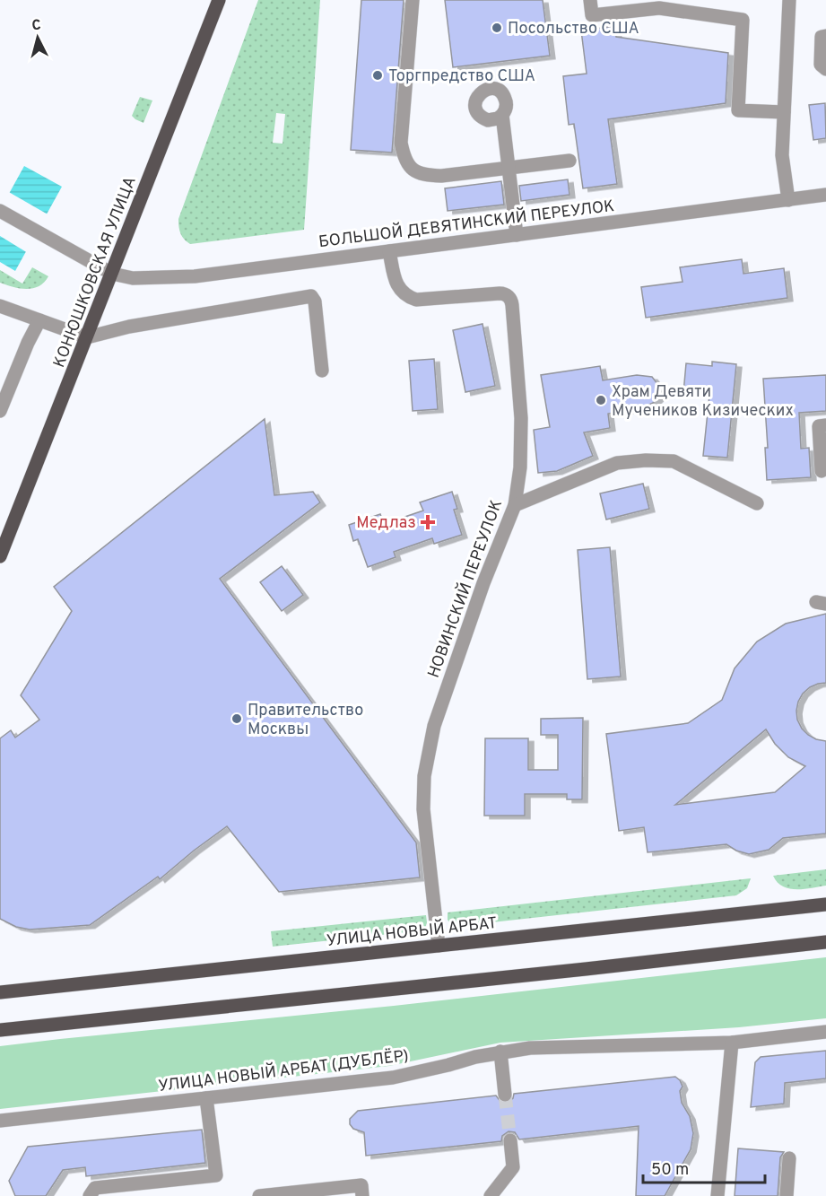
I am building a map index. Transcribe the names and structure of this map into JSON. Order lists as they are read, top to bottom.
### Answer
{
  "streets": {
    "main road": ["КОНЮШКОВСКАЯ УЛИЦА", "УЛИЦА НОВЫЙ АРБАТ"],
    "street": ["БОЛЬШОЙ ДЕВЯТИНСКИЙ ПЕРЕУЛОК", "НОВИНСКИЙ ПЕРЕУЛОК", "УЛИЦА НОВЫЙ АРБАТ (ДУБЛЁР)"]
  },
  "crossings": [
    ["БОЛЬШОЙ ДЕВЯТИНСКИЙ ПЕРЕУЛОК", "КОНЮШКОВСКАЯ УЛИЦА"],
    ["БОЛЬШОЙ ДЕВЯТИНСКИЙ ПЕРЕУЛОК", "НОВИНСКИЙ ПЕРЕУЛОК"],
    ["НОВИНСКИЙ ПЕРЕУЛОК", "УЛИЦА НОВЫЙ АРБАТ"]
  ],
  "places": {
    "other": [
      "Посольство США",
      "Торгпредство США",
      "Храм Девяти Мучеников Кизических",
      "Правительство Москвы"
    ],
    "health": ["Медлаз"]
  },
  "scale_bar": "50 m",
  "north": "top"
}
